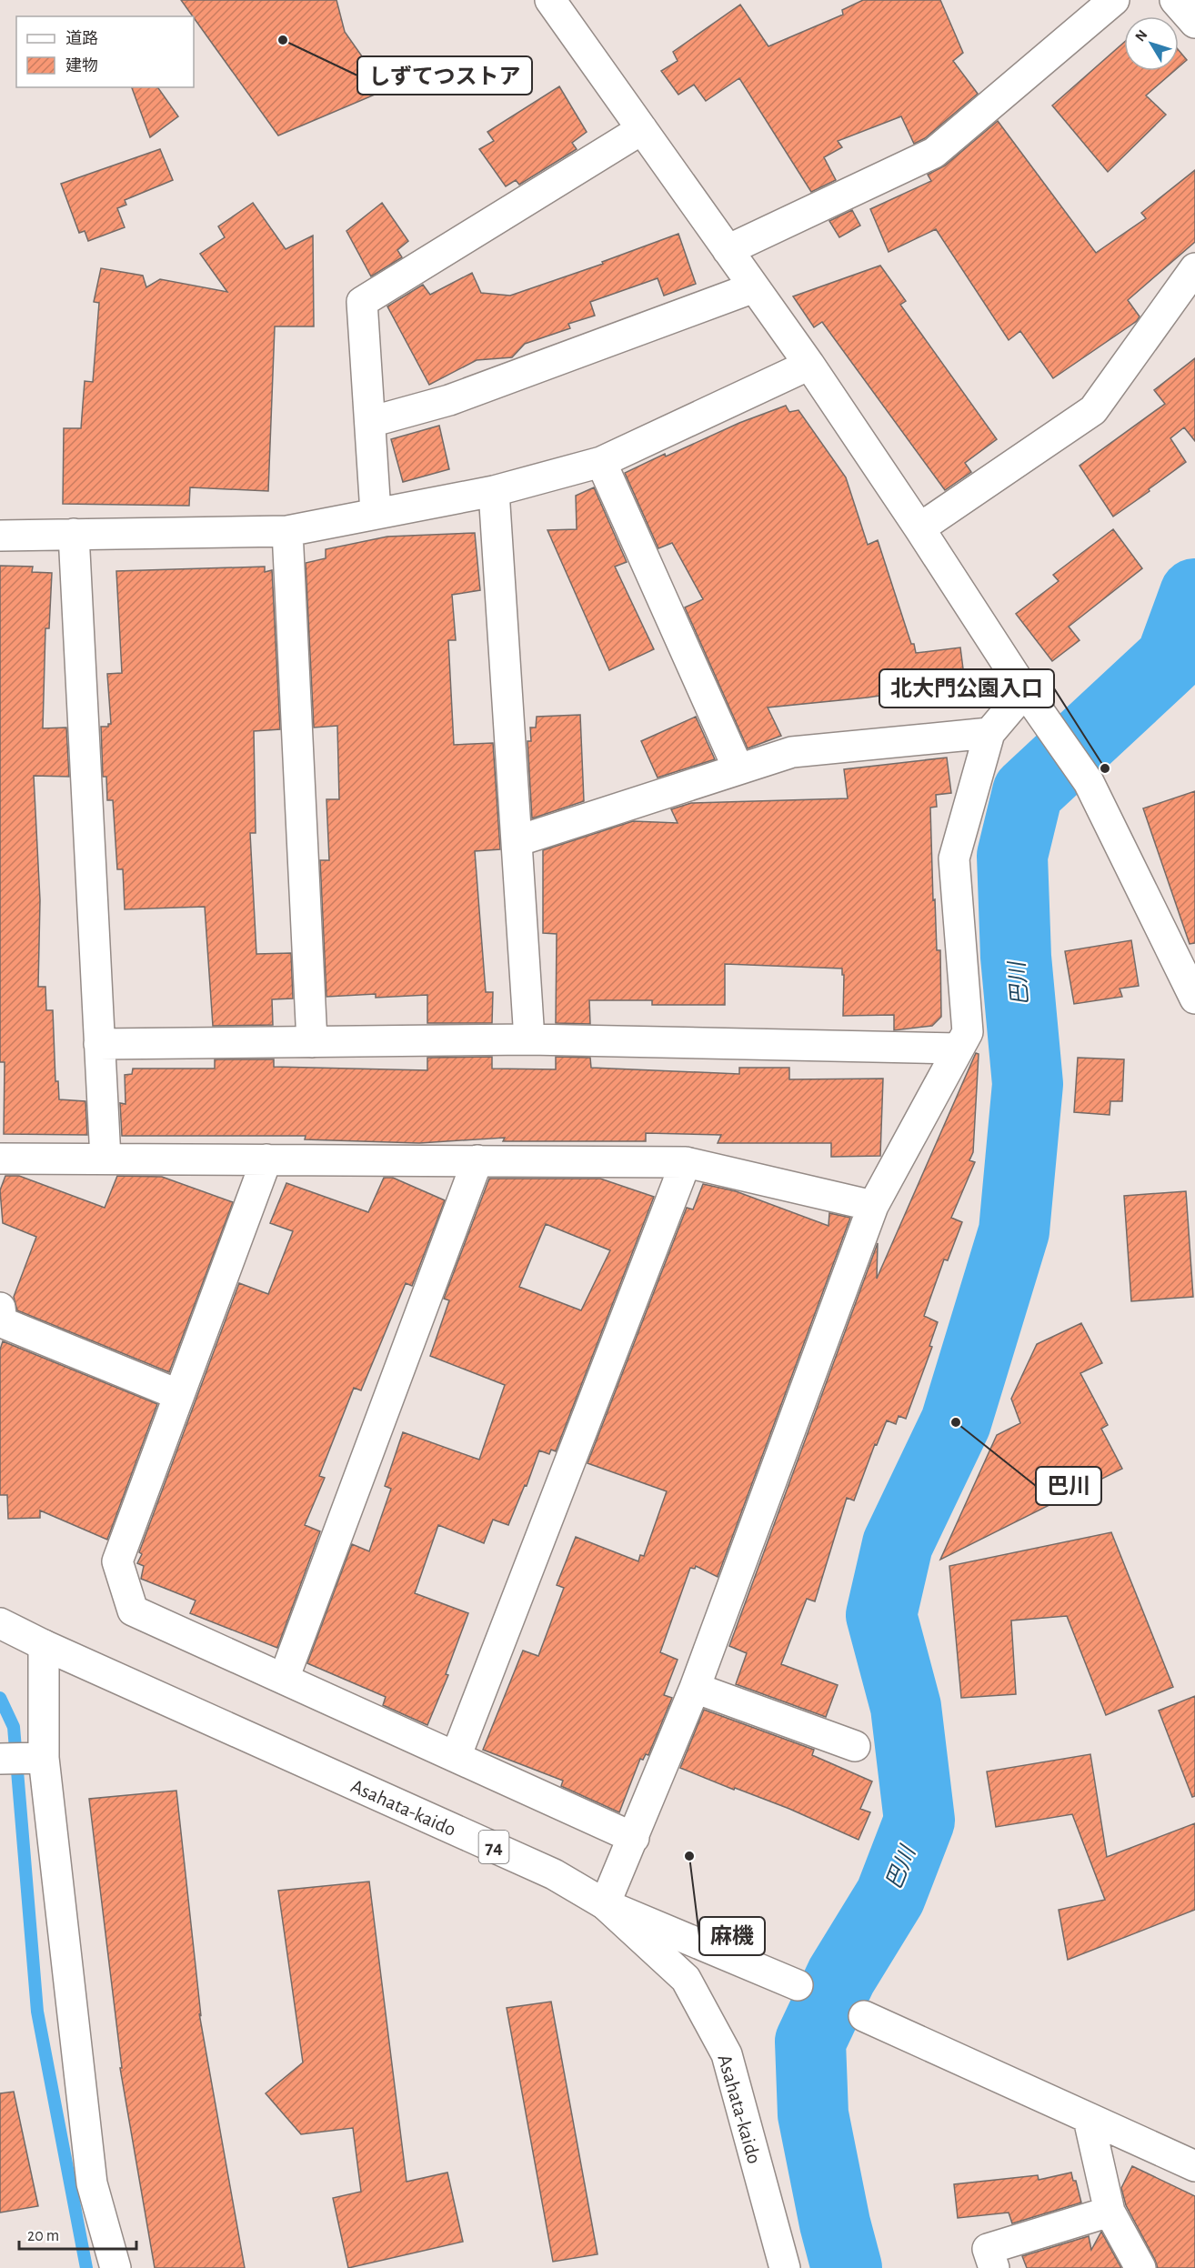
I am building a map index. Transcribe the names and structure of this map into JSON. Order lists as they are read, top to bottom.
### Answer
{
  "streets": {
    "street": ["Asahata-kaido", "74"]
  },
  "water": ["巴川"],
  "places": [
    "しずてつストア",
    "北大門公園入口",
    "巴川",
    "麻機"
  ],
  "legend": ["道路", "建物"],
  "scale_bar": "20 m",
  "north": "top left"
}
